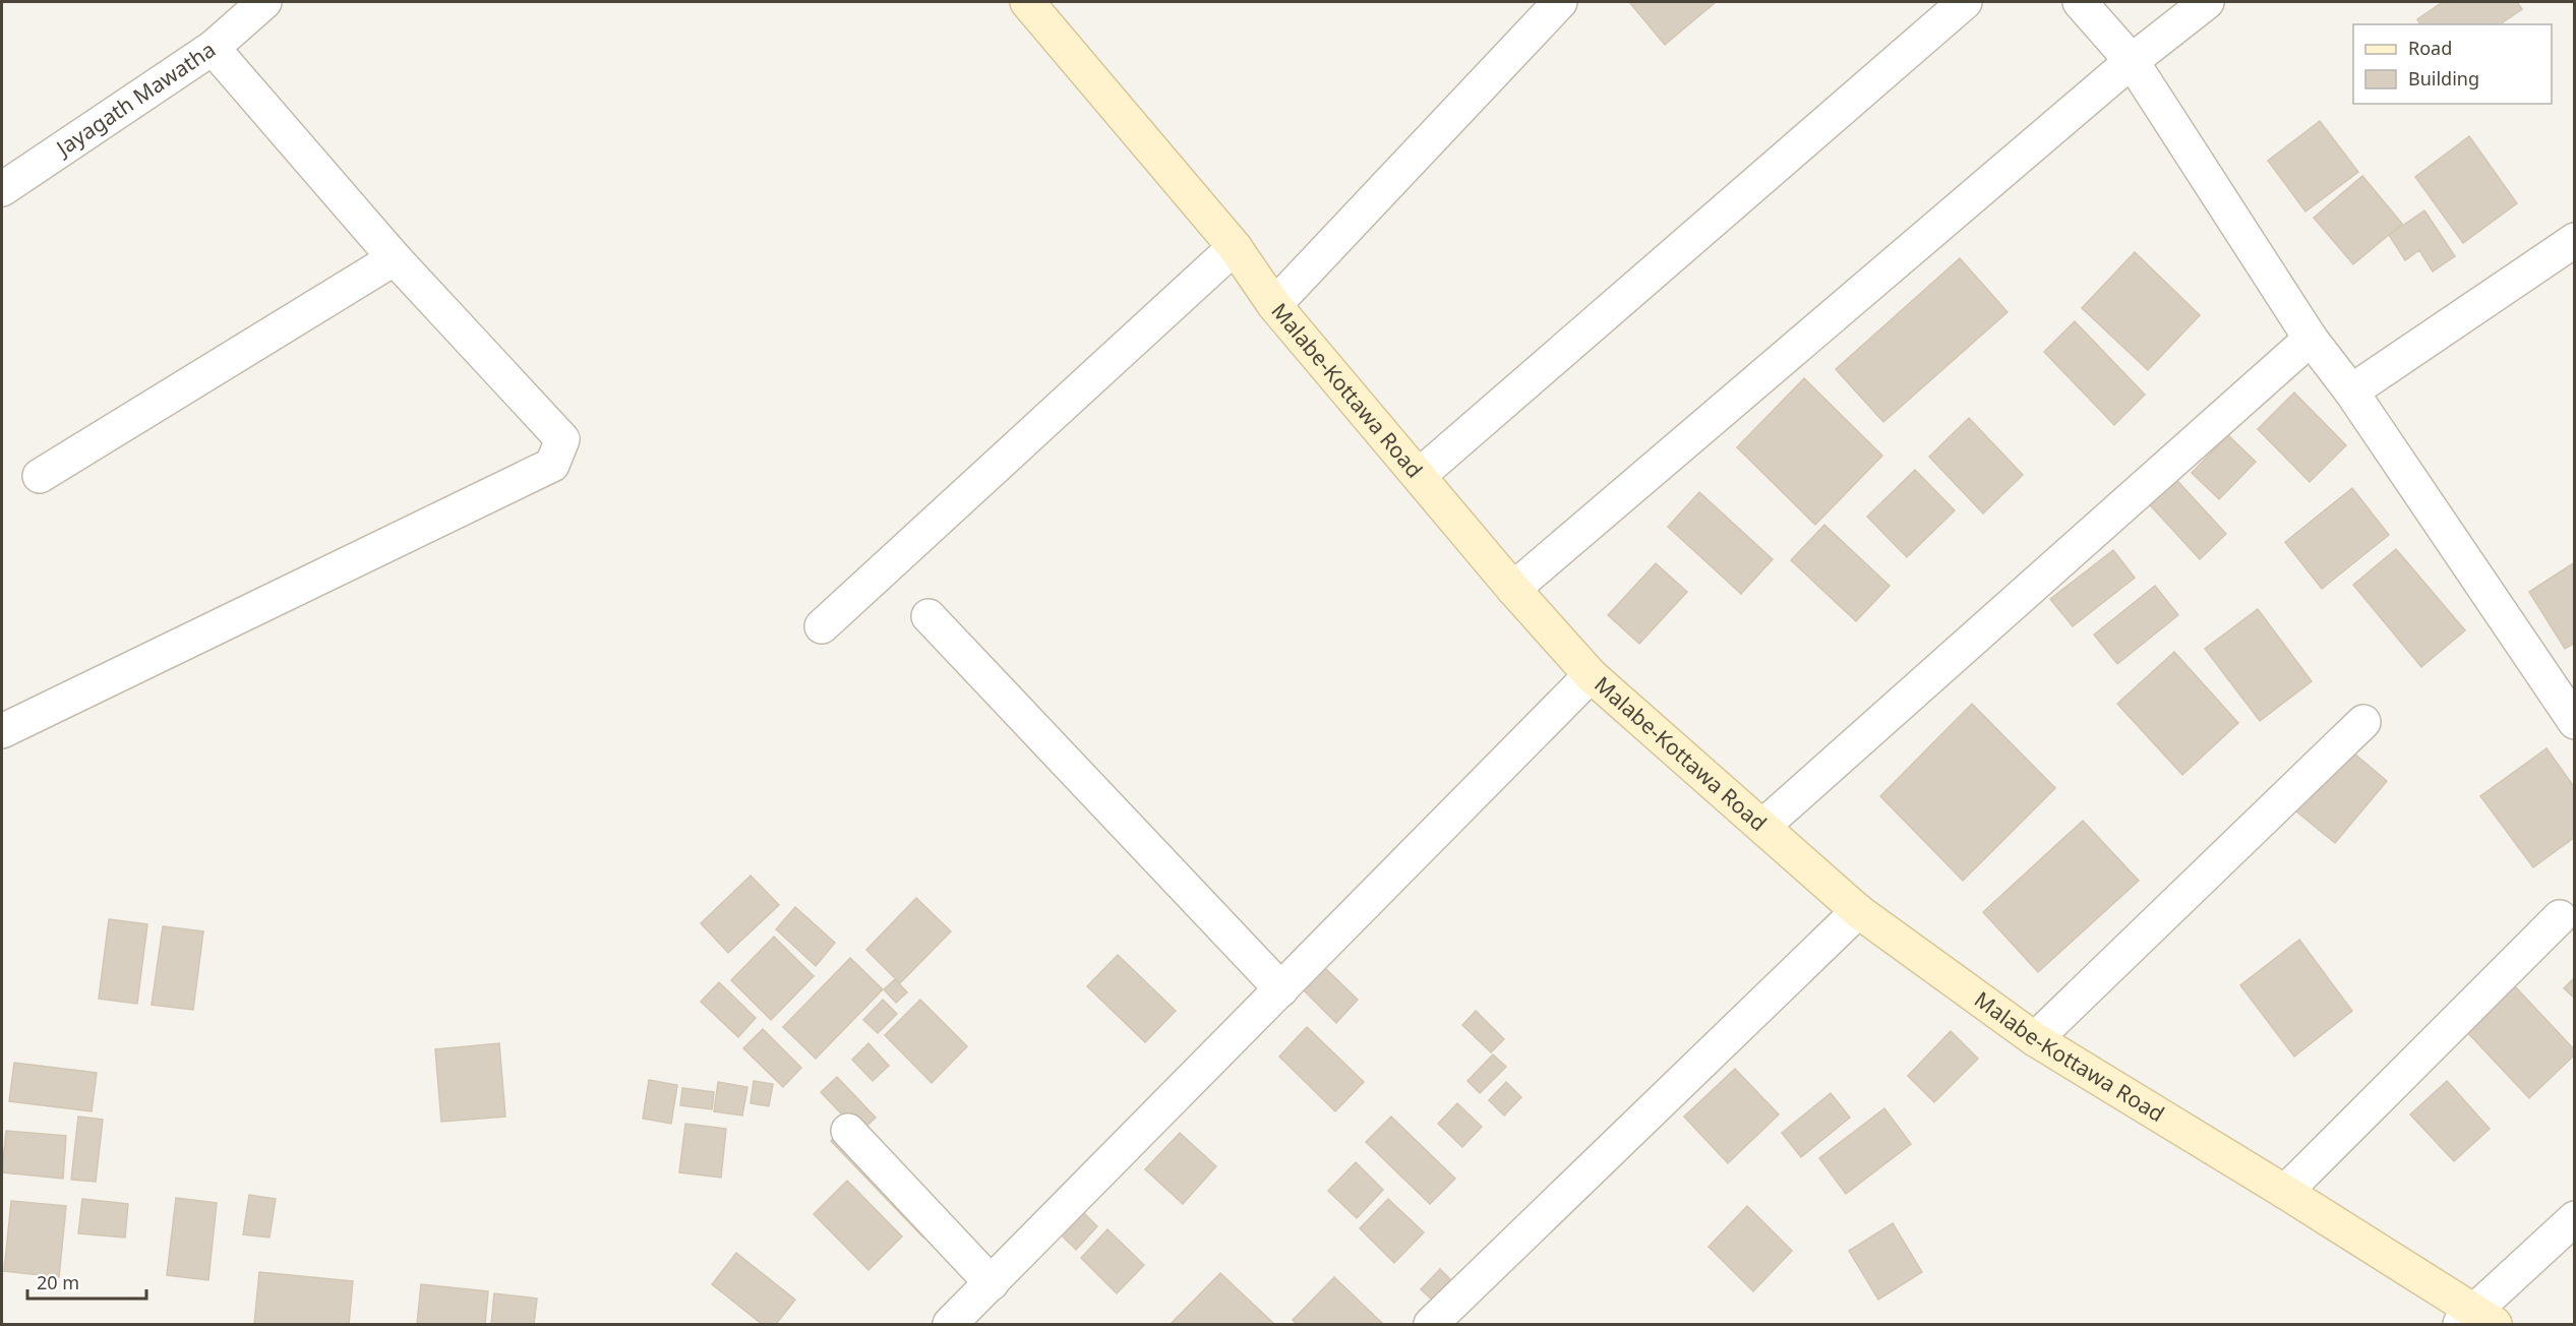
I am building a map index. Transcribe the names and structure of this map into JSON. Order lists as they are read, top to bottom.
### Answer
{
  "streets": {
    "main road": ["Malabe-Kottawa Road"],
    "street": ["Jayagath Mawatha"]
  },
  "legend": ["Road", "Building"],
  "scale_bar": "20 m"
}
